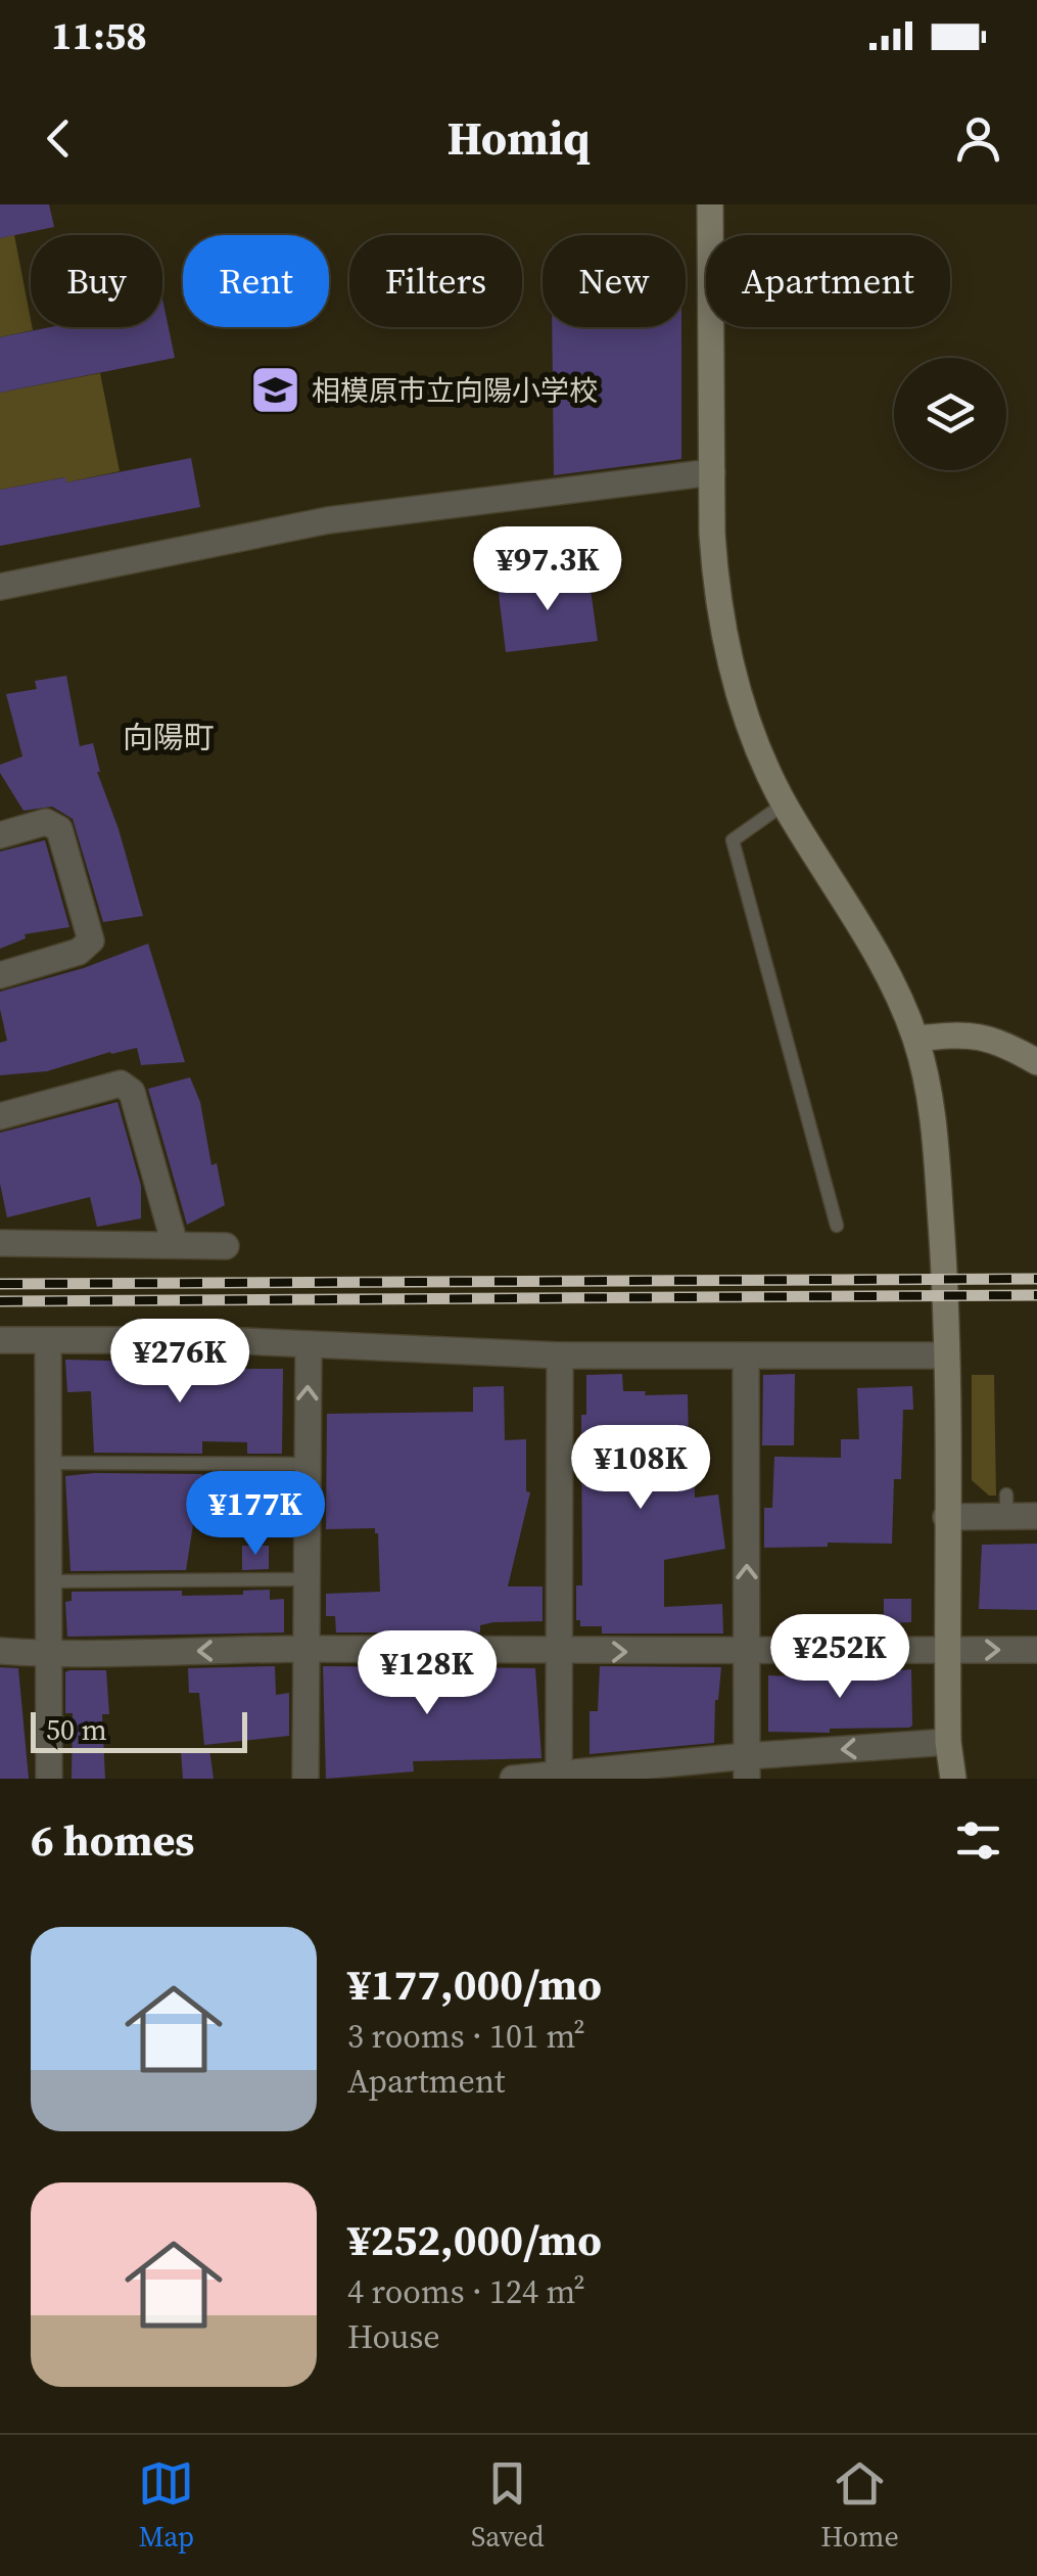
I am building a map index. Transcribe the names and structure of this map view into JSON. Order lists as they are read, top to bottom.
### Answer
{
  "districts": ["向陽町"],
  "places": {
    "school or university": ["相模原市立向陽小学校"]
  },
  "scale_bar": "50 m",
  "page": {
    "status": "11:58",
    "header": "Homiq",
    "chip": [
      "Buy",
      "Rent",
      "Filters",
      "New",
      "Apartment"
    ],
    "price": [
      "¥97.3K",
      "¥276K",
      "¥108K",
      "¥177K",
      "¥252K",
      "¥128K"
    ],
    "scale": "50 m",
    "heading": "6 homes",
    "list": [
      {
        "name": "¥177,000/mo",
        "note": "3 rooms · 101 m² · Apartment"
      },
      {
        "name": "¥252,000/mo",
        "note": "4 rooms · 124 m² · House"
      }
    ],
    "tabs": ["Map", "Saved", "Home"]
  }
}
